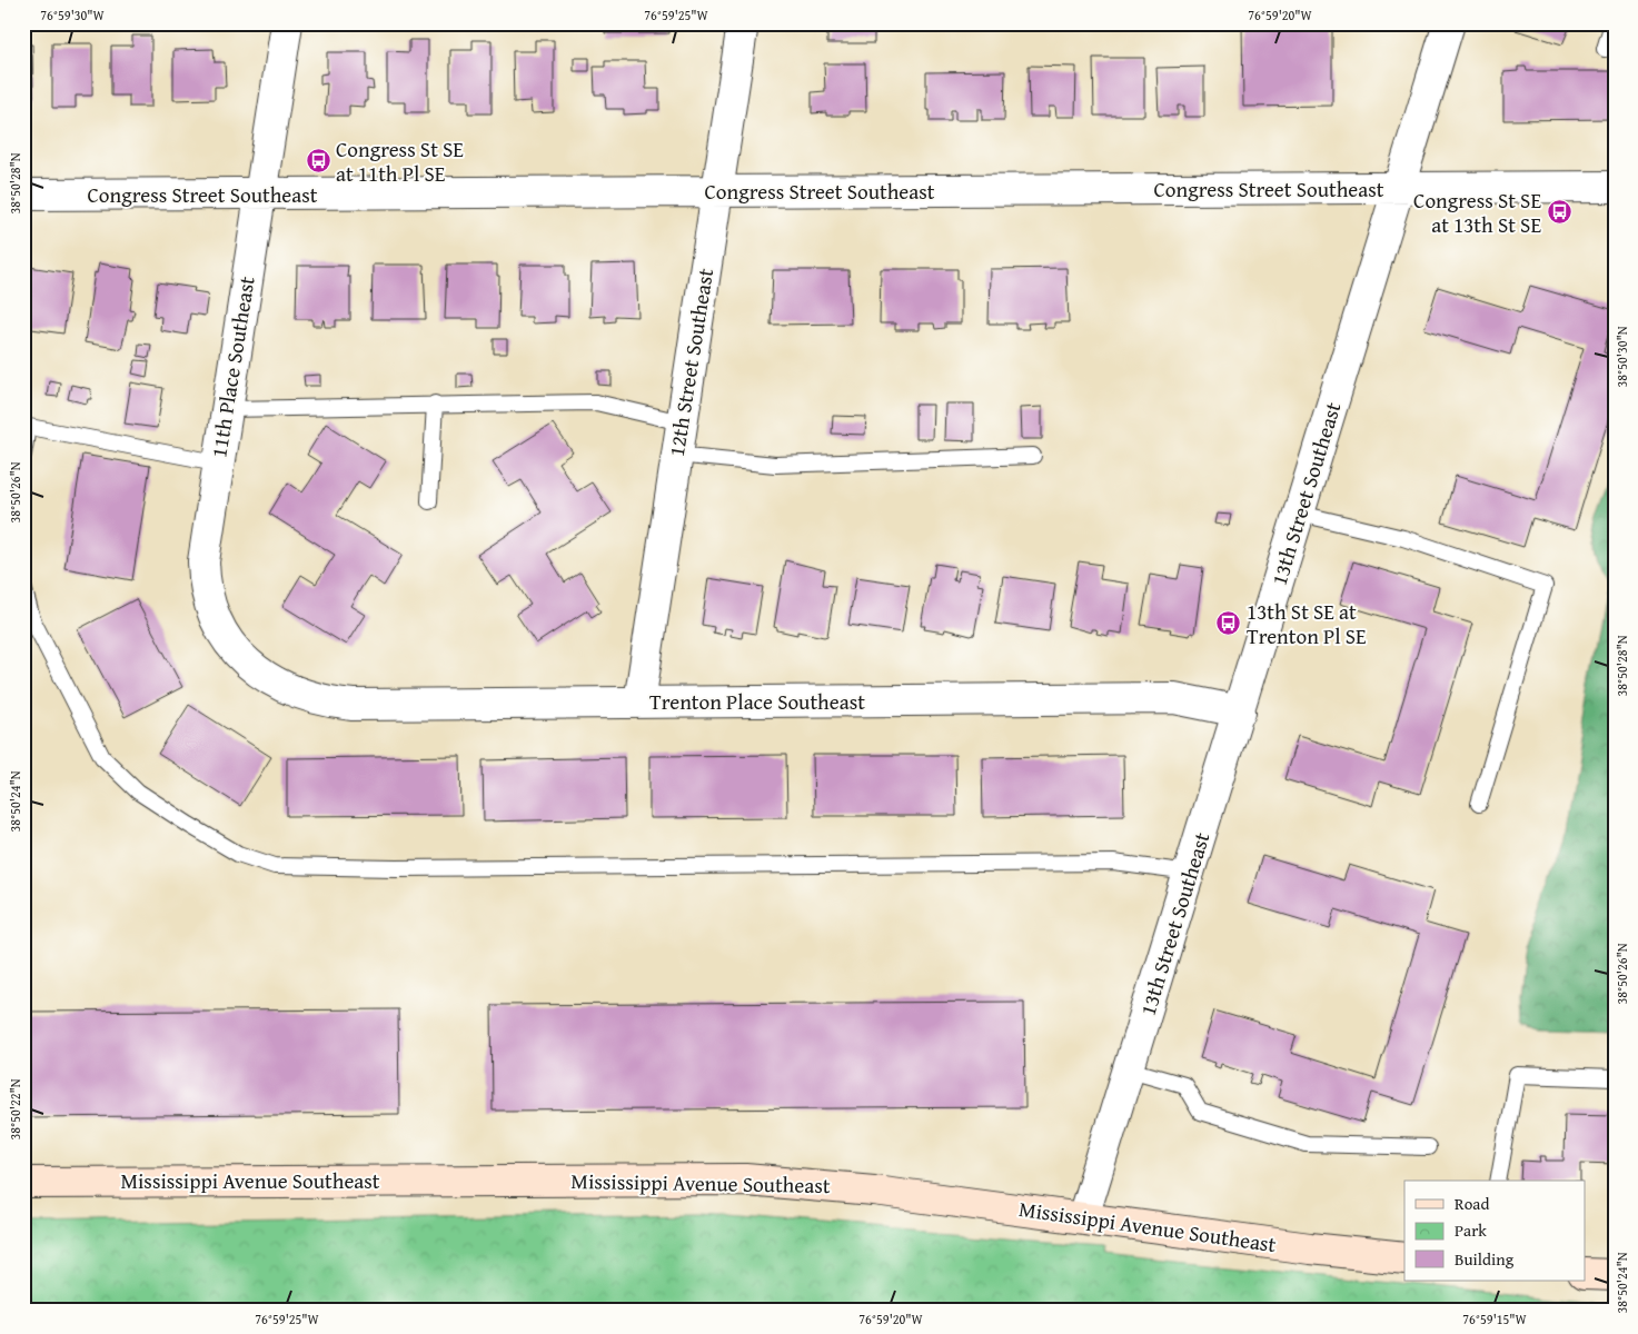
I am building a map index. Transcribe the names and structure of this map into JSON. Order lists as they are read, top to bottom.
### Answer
{
  "streets": {
    "main road": ["Mississippi Avenue Southeast"],
    "street": [
      "Congress Street Southeast",
      "12th Street Southeast",
      "11th Place Southeast",
      "13th Street Southeast",
      "Trenton Place Southeast"
    ]
  },
  "crossings": [
    ["Congress Street Southeast", "12th Street Southeast"],
    ["Congress Street Southeast", "11th Place Southeast"],
    ["Congress Street Southeast", "13th Street Southeast"],
    ["12th Street Southeast", "Trenton Place Southeast"],
    ["11th Place Southeast", "Trenton Place Southeast"],
    ["13th Street Southeast", "Trenton Place Southeast"],
    ["13th Street Southeast", "Mississippi Avenue Southeast"]
  ],
  "places": {
    "bus stop": ["Congress St SE at 11th Pl SE", "Congress St SE at 13th St SE", "13th St SE at Trenton Pl SE"]
  },
  "legend": ["Road", "Park", "Building"],
  "coordinates": [
    "76°59'30\"W",
    "76°59'25\"W",
    "76°59'20\"W",
    "38°50'28\"N",
    "38°50'30\"N",
    "38°50'26\"N",
    "38°50'24\"N",
    "38°50'22\"N",
    "76°59'15\"W"
  ]
}
